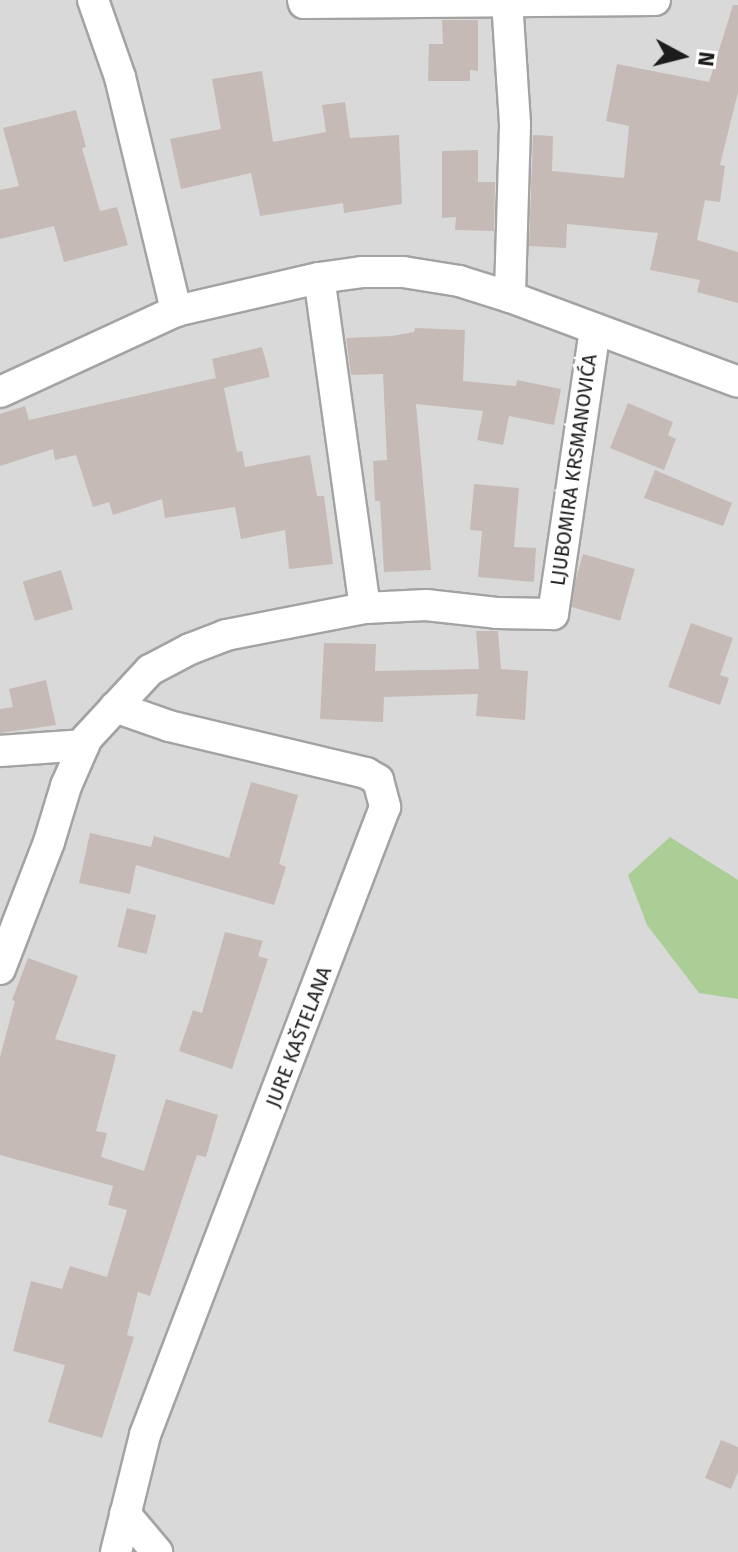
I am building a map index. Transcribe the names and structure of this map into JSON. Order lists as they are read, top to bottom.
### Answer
{
  "streets": {
    "street": ["LJUBOMIRA KRSMANOVIĆA", "JURE KAŠTELANA"]
  },
  "crossings": [
    ["LJUBOMIRA KRSMANOVIĆA", "JURE KAŠTELANA"]
  ],
  "north": "right"
}
